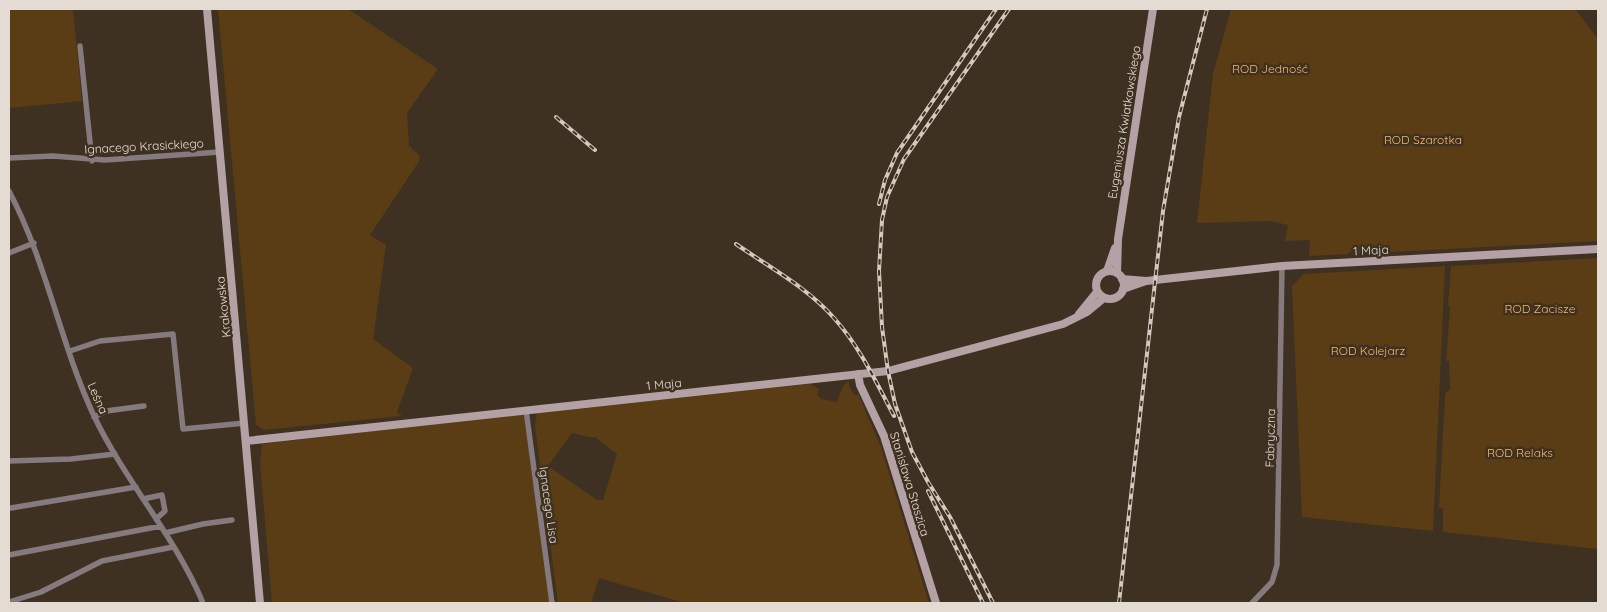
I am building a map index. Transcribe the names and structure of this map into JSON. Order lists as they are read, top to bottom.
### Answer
{
  "streets": {
    "street": [
      "Eugeniusza Kwiatkowskiego",
      "Ignacego Krasickiego",
      "1 Maja",
      "Krakowska",
      "Leśna",
      "Fabryczna",
      "Stanisława Staszica",
      "Ignacego Lisa"
    ]
  },
  "crossings": [
    ["Eugeniusza Kwiatkowskiego", "1 Maja"],
    ["Ignacego Krasickiego", "Krakowska"],
    ["1 Maja", "Krakowska"],
    ["1 Maja", "Fabryczna"],
    ["1 Maja", "Stanisława Staszica"],
    ["1 Maja", "Ignacego Lisa"]
  ],
  "parks": [
    "ROD Jedność",
    "ROD Szarotka",
    "ROD Zacisze",
    "ROD Kolejarz",
    "ROD Relaks"
  ]
}
